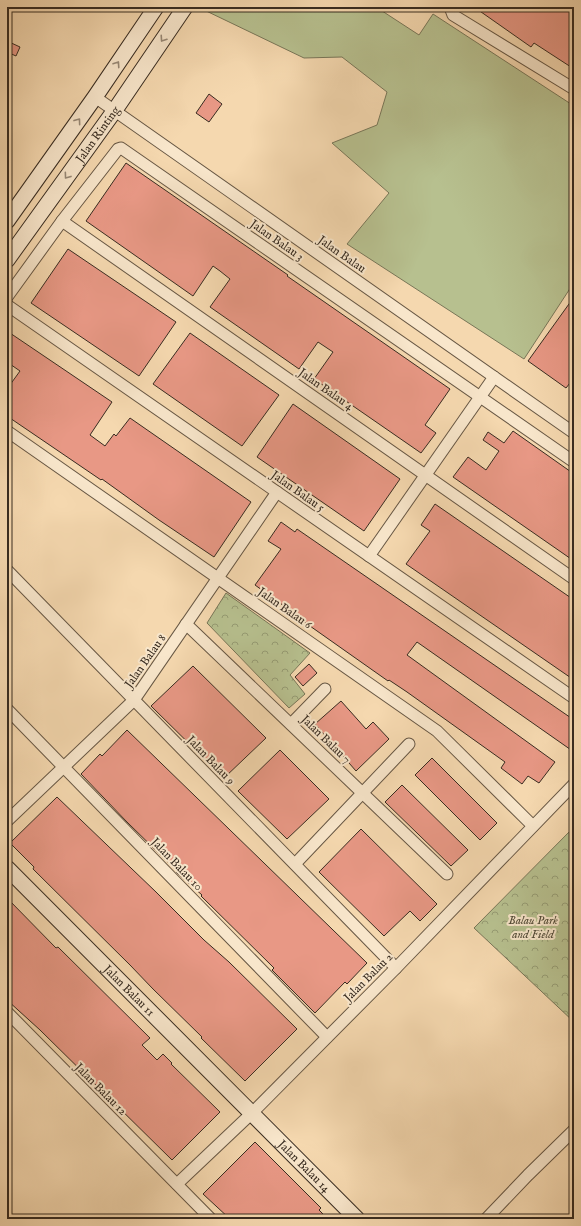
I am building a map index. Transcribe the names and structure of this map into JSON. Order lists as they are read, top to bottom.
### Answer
{
  "streets": {
    "main road": ["Jalan Rinting", "Jalan Balau 11", "Jalan Balau 14"],
    "street": [
      "Jalan Balau 3",
      "Jalan Balau",
      "Jalan Balau 4",
      "Jalan Balau 5",
      "Jalan Balau 6",
      "Jalan Balau 8",
      "Jalan Balau 7",
      "Jalan Balau 9",
      "Jalan Balau 10",
      "Jalan Balau 2",
      "Jalan Balau 12"
    ]
  },
  "crossings": [
    ["Jalan Rinting", "Jalan Balau"],
    ["Jalan Balau 3", "Jalan Balau 4"],
    ["Jalan Balau 5", "Jalan Balau 8"],
    ["Jalan Balau 6", "Jalan Balau 8"],
    ["Jalan Balau 6", "Jalan Balau 2"],
    ["Jalan Balau 8", "Jalan Balau 7"],
    ["Jalan Balau 8", "Jalan Balau 9"],
    ["Jalan Balau 8", "Jalan Balau 10"],
    ["Jalan Balau 9", "Jalan Balau 2"],
    ["Jalan Balau 10", "Jalan Balau 2"],
    ["Jalan Balau 2", "Jalan Balau 11"],
    ["Jalan Balau 2", "Jalan Balau 12"],
    ["Jalan Balau 2", "Jalan Balau 14"],
    ["Jalan Balau 11", "Jalan Balau 14"]
  ],
  "parks": ["Balau Park and Field"]
}
